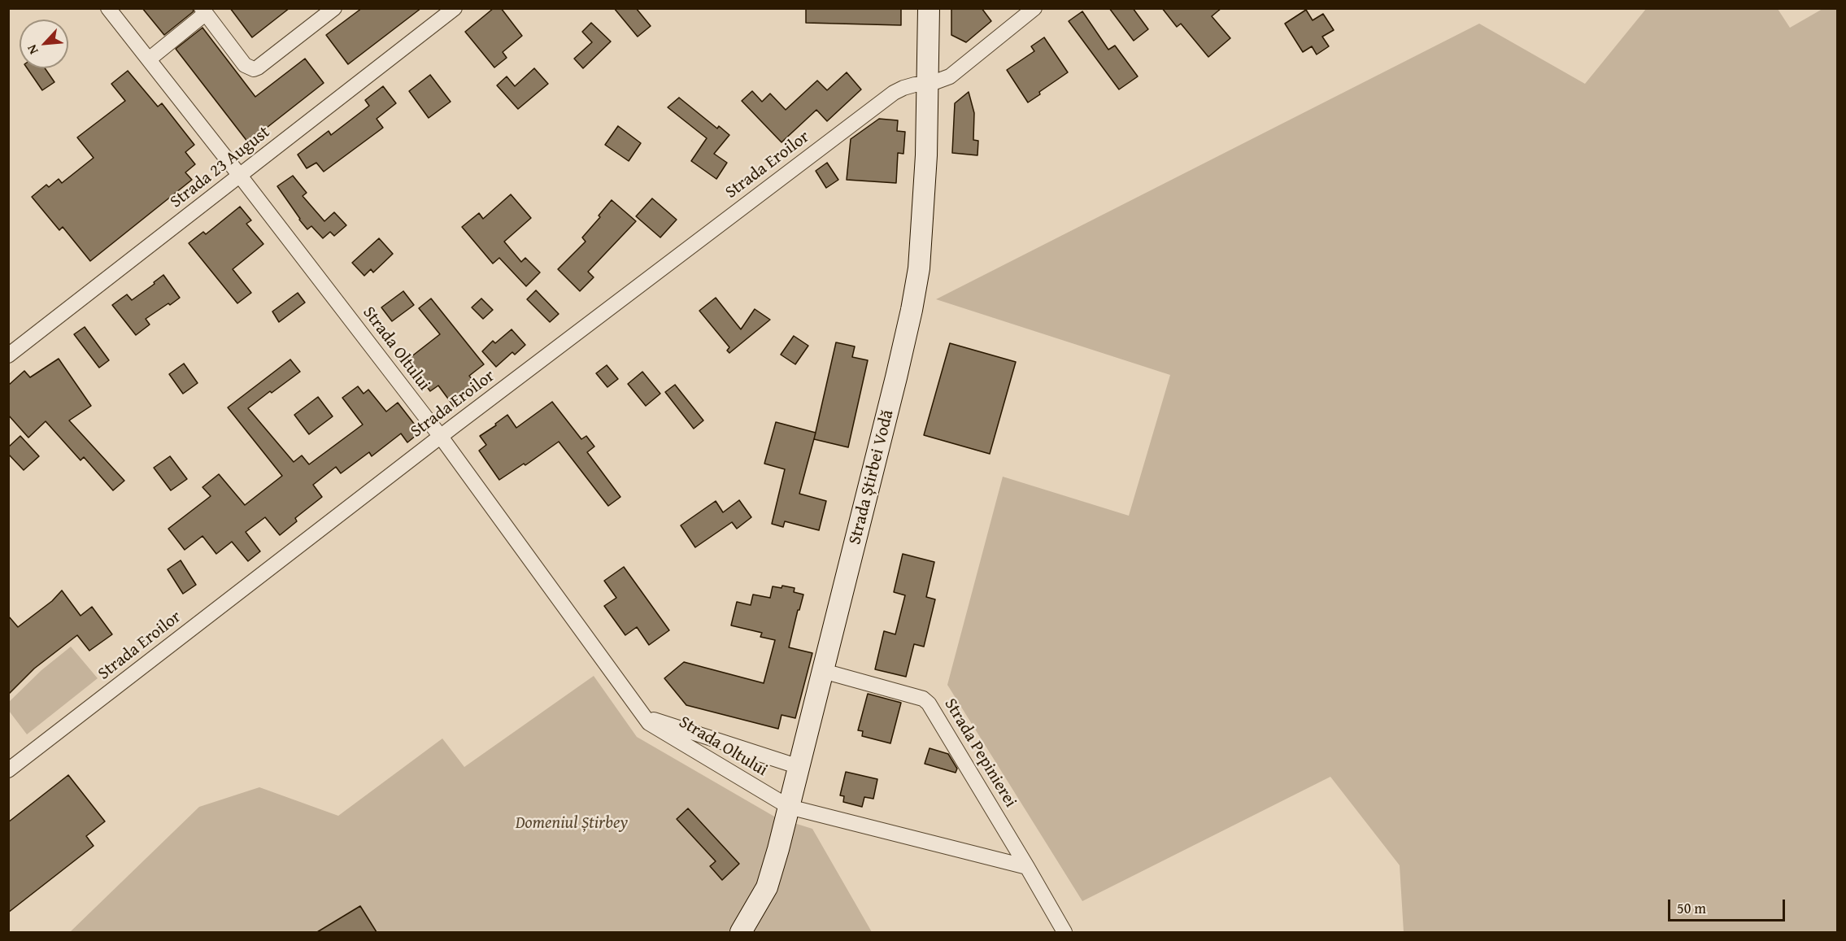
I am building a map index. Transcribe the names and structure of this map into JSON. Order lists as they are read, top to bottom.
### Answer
{
  "streets": {
    "street": [
      "Strada Eroilor",
      "Strada 23 August",
      "Strada Oltului",
      "Strada Știrbei Vodă",
      "Strada Pepinierei"
    ]
  },
  "crossings": [
    ["Strada Eroilor", "Strada Oltului"],
    ["Strada Eroilor", "Strada Știrbei Vodă"],
    ["Strada 23 August", "Strada Oltului"],
    ["Strada Oltului", "Strada Știrbei Vodă"],
    ["Strada Știrbei Vodă", "Strada Pepinierei"]
  ],
  "parks": ["Domeniul Știrbey"],
  "scale_bar": "50 m",
  "north": "bottom left"
}
